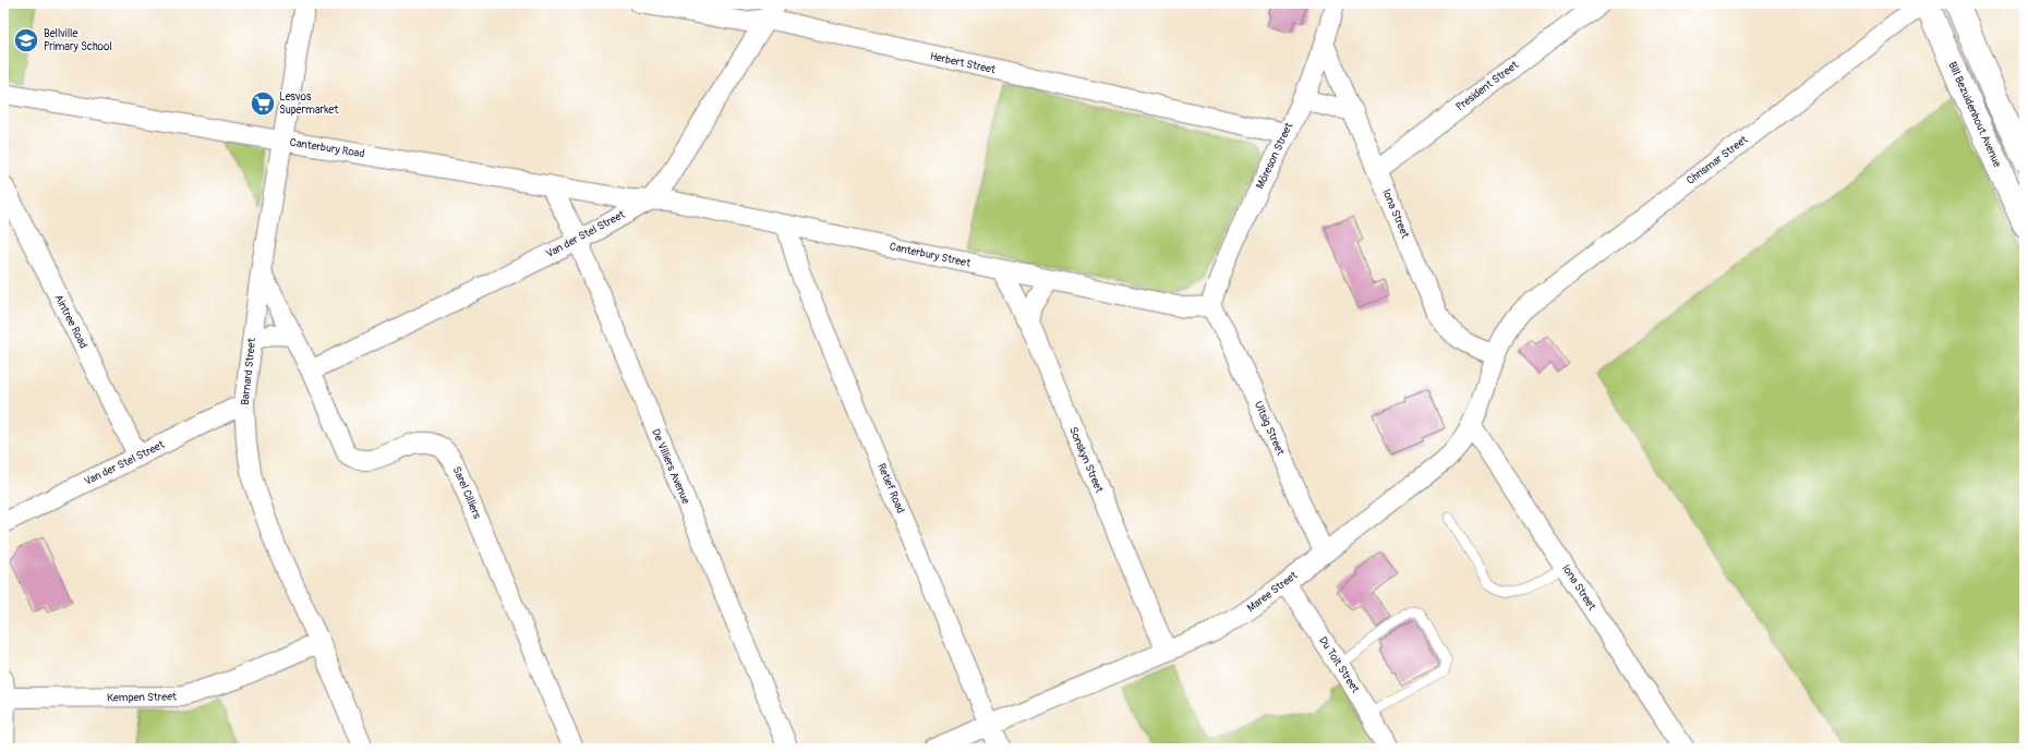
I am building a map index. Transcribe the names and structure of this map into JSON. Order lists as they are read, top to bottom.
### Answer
{
  "streets": {
    "main road": ["Bill Bezuidenhout Avenue"],
    "street": [
      "Herbert Street",
      "President Street",
      "Canterbury Road",
      "Môreson Street",
      "Chrismar Street",
      "Iona Street",
      "Van der Stel Street",
      "Canterbury Street",
      "Aintree Road",
      "Barnard Street",
      "Uitsig Street",
      "Sonskyn Street",
      "De Villiers Avenue",
      "Retief Road",
      "Sarel Cilliers",
      "Maree Street",
      "Du Toit Street",
      "Kempen Street"
    ]
  },
  "crossings": [
    ["Herbert Street", "Môreson Street"],
    ["Herbert Street", "Van der Stel Street"],
    ["President Street", "Iona Street"],
    ["Canterbury Road", "Van der Stel Street"],
    ["Canterbury Road", "Canterbury Street"],
    ["Canterbury Road", "Barnard Street"],
    ["Canterbury Road", "De Villiers Avenue"],
    ["Môreson Street", "Iona Street"],
    ["Môreson Street", "Canterbury Street"],
    ["Môreson Street", "Uitsig Street"],
    ["Chrismar Street", "Maree Street"],
    ["Iona Street", "Maree Street"],
    ["Van der Stel Street", "Canterbury Street"],
    ["Van der Stel Street", "Aintree Road"],
    ["Van der Stel Street", "Barnard Street"],
    ["Van der Stel Street", "De Villiers Avenue"],
    ["Van der Stel Street", "Sarel Cilliers"],
    ["Canterbury Street", "Uitsig Street"],
    ["Canterbury Street", "Sonskyn Street"],
    ["Canterbury Street", "Retief Road"],
    ["Barnard Street", "Sarel Cilliers"],
    ["Barnard Street", "Kempen Street"],
    ["Uitsig Street", "Maree Street"],
    ["Sonskyn Street", "Maree Street"],
    ["Retief Road", "Maree Street"],
    ["Maree Street", "Du Toit Street"]
  ],
  "places": {
    "school or university": ["Bellville Primary School"],
    "supermarket": ["Lesvos Supermarket"]
  }
}
